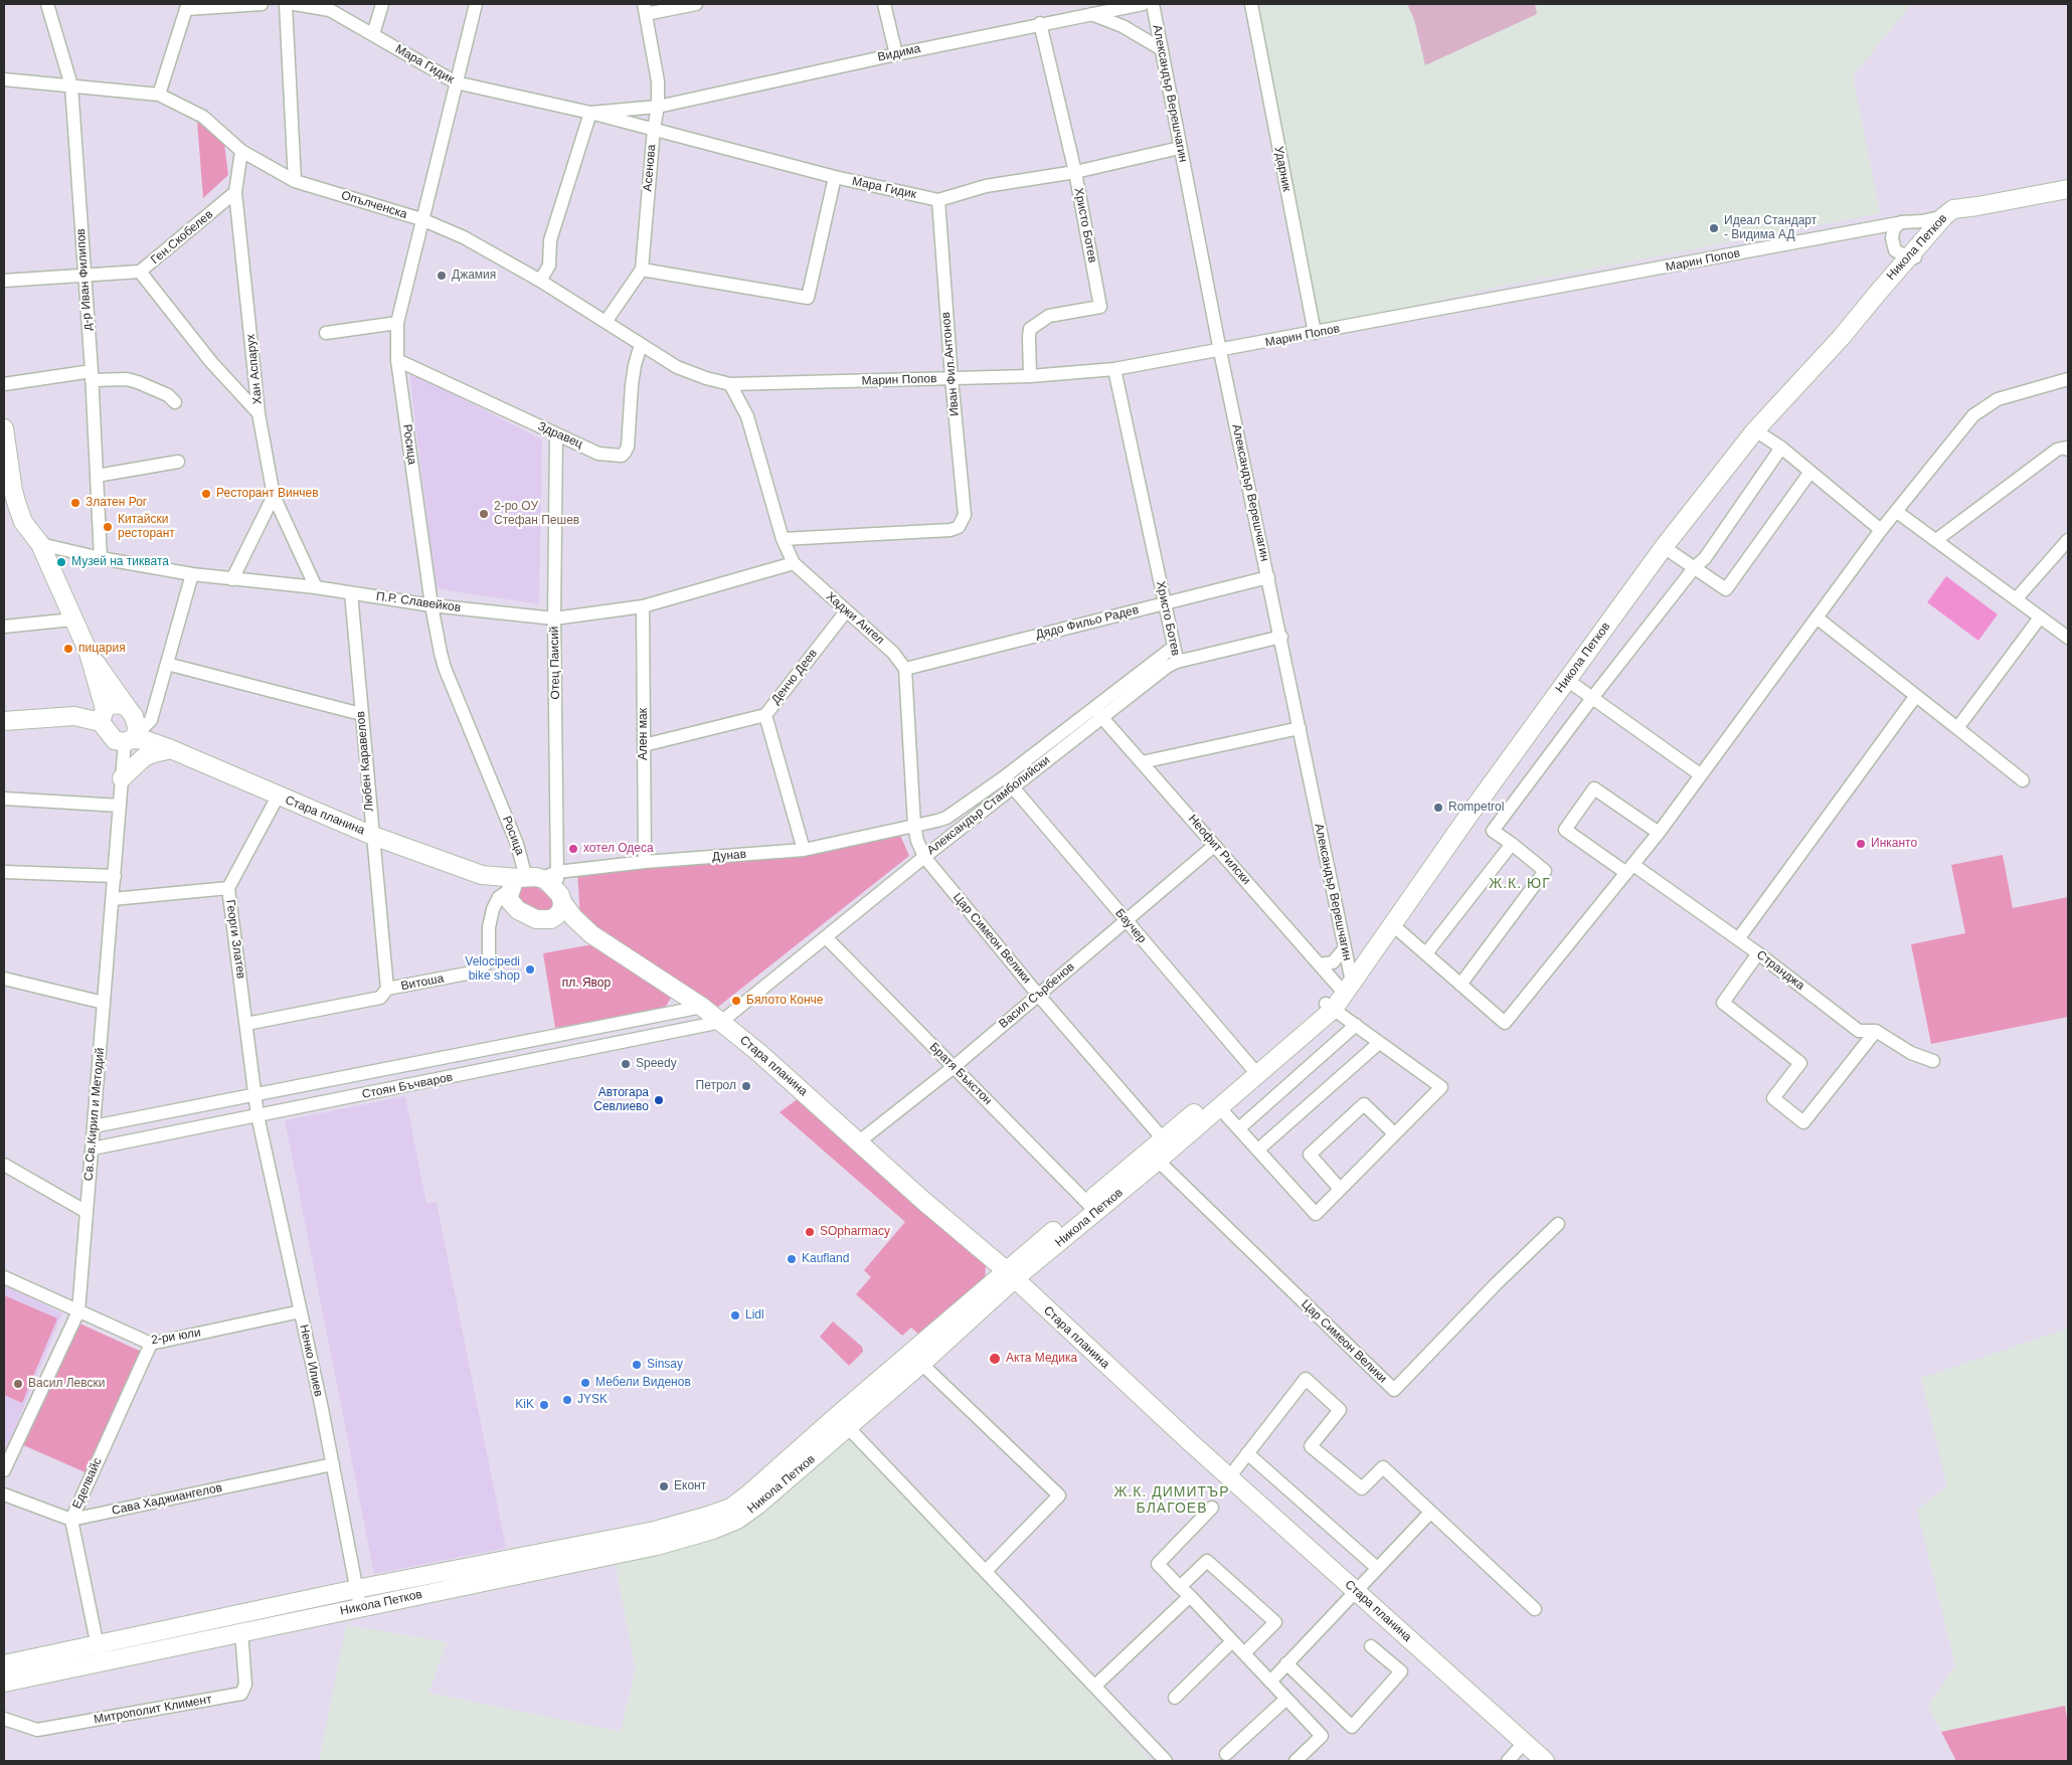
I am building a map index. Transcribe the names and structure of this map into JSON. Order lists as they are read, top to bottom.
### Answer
{
  "streets": {
    "main road": ["Никола Петков", "Стара планина"],
    "street": [
      "Видима",
      "Мара Гидик",
      "Александър Верешчагин",
      "Асенова",
      "Ударник",
      "Опълченска",
      "Христо Ботев",
      "Ген.Скобелев",
      "Марин Попов",
      "д-р Иван Филипов",
      "Иван Фил.Антонов",
      "Хан Аспарух",
      "Здравец",
      "Росица",
      "П.Р. Славейков",
      "Хаджи Ангел",
      "Дядо Фильо Радев",
      "Отец Паисий",
      "Денчо Деев",
      "Ален мак",
      "Любен Каравелов",
      "Александър Стамболийски",
      "Неофит Рилски",
      "Дунав",
      "Баучер",
      "Цар Симеон Велики",
      "Георги Златев",
      "Странджа",
      "Витоша",
      "Васил Сърбенов",
      "Братя Бъкстон",
      "Стоян Бъчваров",
      "Св.Св.Кирил и Методий",
      "2-ри юли",
      "Ненко Илиев",
      "Еделвайс",
      "Сава Хаджиангелов",
      "Митрополит Климент"
    ]
  },
  "crossings": [
    ["Видима", "Мара Гидик"],
    ["Видима", "Асенова"],
    ["Видима", "Христо Ботев"],
    ["Мара Гидик", "Александър Верешчагин"],
    ["Мара Гидик", "Асенова"],
    ["Мара Гидик", "Христо Ботев"],
    ["Мара Гидик", "Иван Фил.Антонов"],
    ["Мара Гидик", "Росица"],
    ["Александър Верешчагин", "Никола Петков"],
    ["Александър Верешчагин", "Марин Попов"],
    ["Александър Верешчагин", "Дядо Фильо Радев"],
    ["Александър Верешчагин", "Александър Стамболийски"],
    ["Александър Верешчагин", "Неофит Рилски"],
    ["Асенова", "Опълченска"],
    ["Ударник", "Марин Попов"],
    ["Опълченска", "Марин Попов"],
    ["Опълченска", "д-р Иван Филипов"],
    ["Опълченска", "Хан Аспарух"],
    ["Опълченска", "Здравец"],
    ["Опълченска", "Росица"],
    ["Опълченска", "Хаджи Ангел"],
    ["Христо Ботев", "Марин Попов"],
    ["Христо Ботев", "Дядо Фильо Радев"],
    ["Христо Ботев", "Александър Стамболийски"],
    ["Ген.Скобелев", "д-р Иван Филипов"],
    ["Ген.Скобелев", "Хан Аспарух"],
    ["Никола Петков", "Марин Попов"],
    ["Никола Петков", "Стара планина"],
    ["Никола Петков", "Неофит Рилски"],
    ["Никола Петков", "Баучер"],
    ["Никола Петков", "Цар Симеон Велики"],
    ["Никола Петков", "Братя Бъкстон"],
    ["Никола Петков", "Ненко Илиев"],
    ["Никола Петков", "Еделвайс"],
    ["Никола Петков", "Митрополит Климент"],
    ["Марин Попов", "Иван Фил.Антонов"],
    ["Марин Попов", "Хаджи Ангел"],
    ["д-р Иван Филипов", "П.Р. Славейков"],
    ["Иван Фил.Антонов", "Хаджи Ангел"],
    ["Хан Аспарух", "П.Р. Славейков"],
    ["Здравец", "Росица"],
    ["Здравец", "Отец Паисий"],
    ["Росица", "П.Р. Славейков"],
    ["Росица", "Отец Паисий"],
    ["Росица", "Стара планина"],
    ["Росица", "Дунав"],
    ["Росица", "Витоша"],
    ["П.Р. Славейков", "Хаджи Ангел"],
    ["П.Р. Славейков", "Отец Паисий"],
    ["П.Р. Славейков", "Ален мак"],
    ["П.Р. Славейков", "Любен Каравелов"],
    ["П.Р. Славейков", "Стара планина"],
    ["П.Р. Славейков", "Св.Св.Кирил и Методий"],
    ["Хаджи Ангел", "Дядо Фильо Радев"],
    ["Хаджи Ангел", "Денчо Деев"],
    ["Отец Паисий", "Стара планина"],
    ["Отец Паисий", "Дунав"],
    ["Отец Паисий", "Витоша"],
    ["Денчо Деев", "Ален мак"],
    ["Ален мак", "Дунав"],
    ["Любен Каравелов", "Стара планина"],
    ["Любен Каравелов", "Витоша"],
    ["Александър Стамболийски", "Стара планина"],
    ["Александър Стамболийски", "Неофит Рилски"],
    ["Александър Стамболийски", "Дунав"],
    ["Александър Стамболийски", "Баучер"],
    ["Александър Стамболийски", "Цар Симеон Велики"],
    ["Александър Стамболийски", "Братя Бъкстон"],
    ["Александър Стамболийски", "Стоян Бъчваров"],
    ["Стара планина", "Дунав"],
    ["Стара планина", "Георги Златев"],
    ["Стара планина", "Витоша"],
    ["Стара планина", "Васил Сърбенов"],
    ["Стара планина", "Стоян Бъчваров"],
    ["Стара планина", "Св.Св.Кирил и Методий"],
    ["Неофит Рилски", "Васил Сърбенов"],
    ["Дунав", "Витоша"],
    ["Баучер", "Васил Сърбенов"],
    ["Цар Симеон Велики", "Васил Сърбенов"],
    ["Георги Златев", "Витоша"],
    ["Георги Златев", "Стоян Бъчваров"],
    ["Георги Златев", "Ненко Илиев"],
    ["Васил Сърбенов", "Братя Бъкстон"],
    ["Стоян Бъчваров", "Св.Св.Кирил и Методий"],
    ["Стоян Бъчваров", "Ненко Илиев"],
    ["Св.Св.Кирил и Методий", "2-ри юли"],
    ["2-ри юли", "Ненко Илиев"],
    ["2-ри юли", "Еделвайс"],
    ["Ненко Илиев", "Сава Хаджиангелов"],
    ["Еделвайс", "Сава Хаджиангелов"]
  ],
  "districts": ["Ж.К. ЮГ", "Ж.К. ДИМИТЪР БЛАГОЕВ"],
  "parks": ["пл. Явор"],
  "places": [
    "Идеал Стандарт - Видима АД",
    "Джамия",
    "Ресторант Винчев",
    "Златен Рог",
    "2-ро ОУ Стефан Пешев",
    "Китайски ресторант",
    "Музей на тиквата",
    "пицария",
    "Rompetrol",
    "Инканто",
    "хотел Одеса",
    "Velocipedi bike shop",
    "Бялото Конче",
    "Speedy",
    "Петрол",
    "Автогара Севлиево",
    "SOpharmacy",
    "Kaufland",
    "Lidl",
    "Акта Медика",
    "Sinsay",
    "Мебели Виденов",
    "Васил Левски",
    "JYSK",
    "KiK",
    "Еконт"
  ]
}
